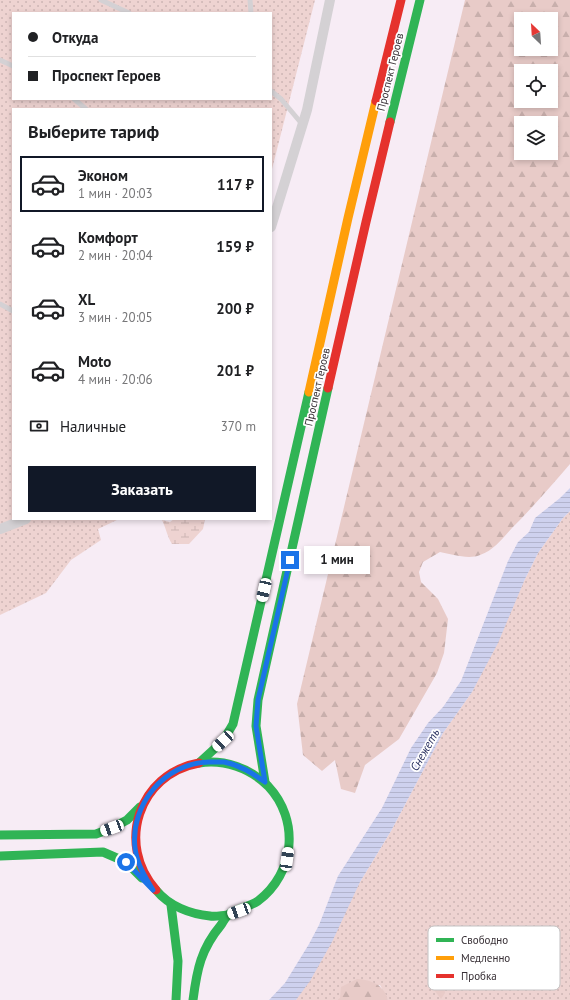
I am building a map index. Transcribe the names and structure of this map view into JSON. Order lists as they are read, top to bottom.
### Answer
{
  "streets": {
    "main road": ["Проспект Героев"]
  },
  "water": ["Снежеть"],
  "legend": ["Свободно", "Медленно", "Пробка"],
  "north": "top left",
  "page": {
    "banner": ["Откуда", "Проспект Героев"],
    "heading": "Выберите тариф",
    "list": [
      {
        "name": "Эконом",
        "note": "1 мин · 20:03",
        "value": "117 ₽"
      },
      {
        "name": "Комфорт",
        "note": "2 мин · 20:04",
        "value": "159 ₽"
      },
      {
        "name": "XL",
        "note": "3 мин · 20:05",
        "value": "200 ₽"
      },
      {
        "name": "Moto",
        "note": "4 мин · 20:06",
        "value": "201 ₽"
      }
    ],
    "pay": ["Наличные", "370 m"],
    "buttons": "Заказать",
    "bubble": "1 мин"
  }
}
